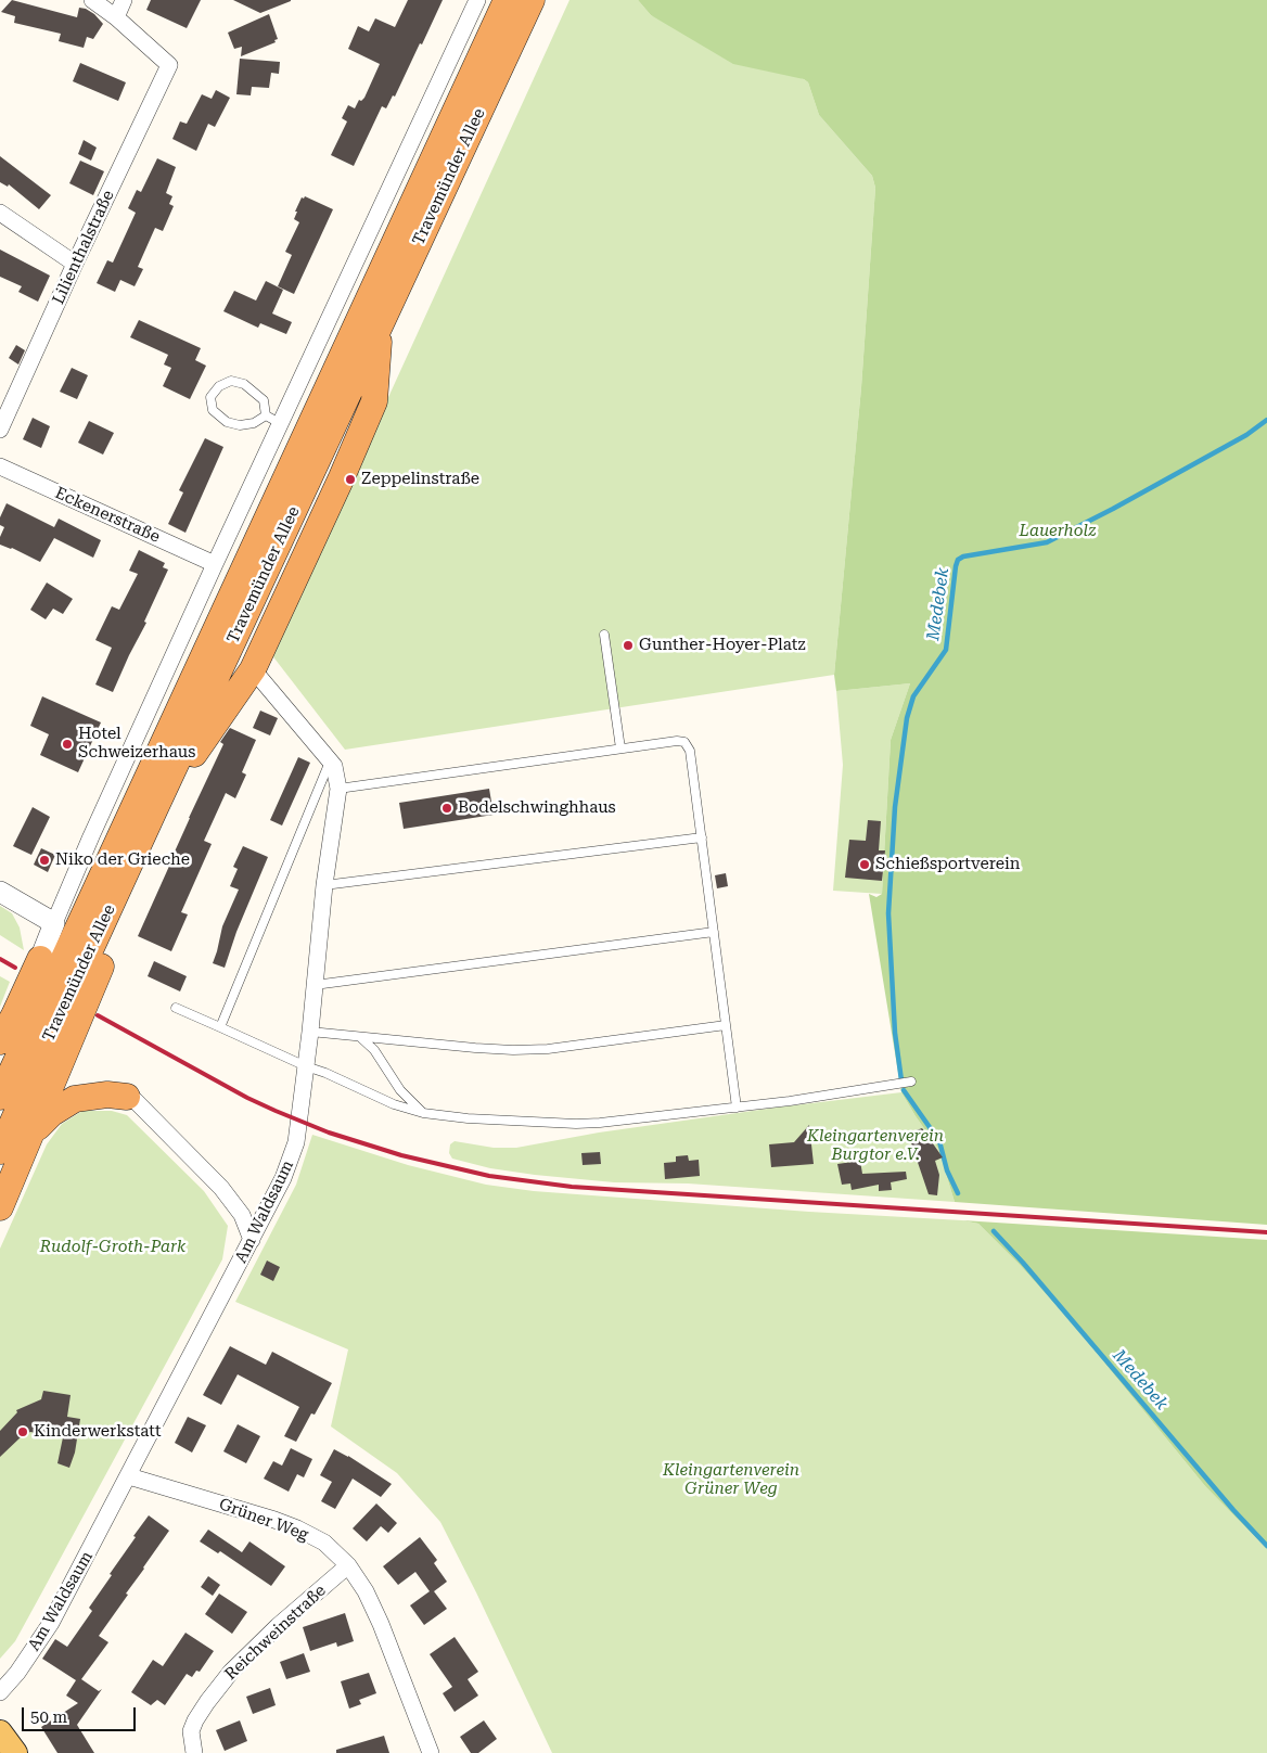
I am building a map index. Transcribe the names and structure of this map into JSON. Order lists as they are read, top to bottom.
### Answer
{
  "streets": {
    "highway": ["Travemünder Allee"],
    "street": [
      "Lilienthalstraße",
      "Eckenerstraße",
      "Am Waldsaum",
      "Grüner Weg",
      "Reichweinstraße"
    ]
  },
  "crossings": [
    ["Am Waldsaum", "Grüner Weg"],
    ["Grüner Weg", "Reichweinstraße"]
  ],
  "water": ["Medebek"],
  "parks": [
    "Lauerholz",
    "Kleingartenverein Burgtor e.V.",
    "Rudolf-Groth-Park",
    "Kleingartenverein Grüner Weg"
  ],
  "places": [
    "Zeppelinstraße",
    "Gunther-Hoyer-Platz",
    "Hotel Schweizerhaus",
    "Bodelschwinghhaus",
    "Niko der Grieche",
    "Schießsportverein",
    "Kinderwerkstatt"
  ],
  "scale_bar": "50 m"
}
